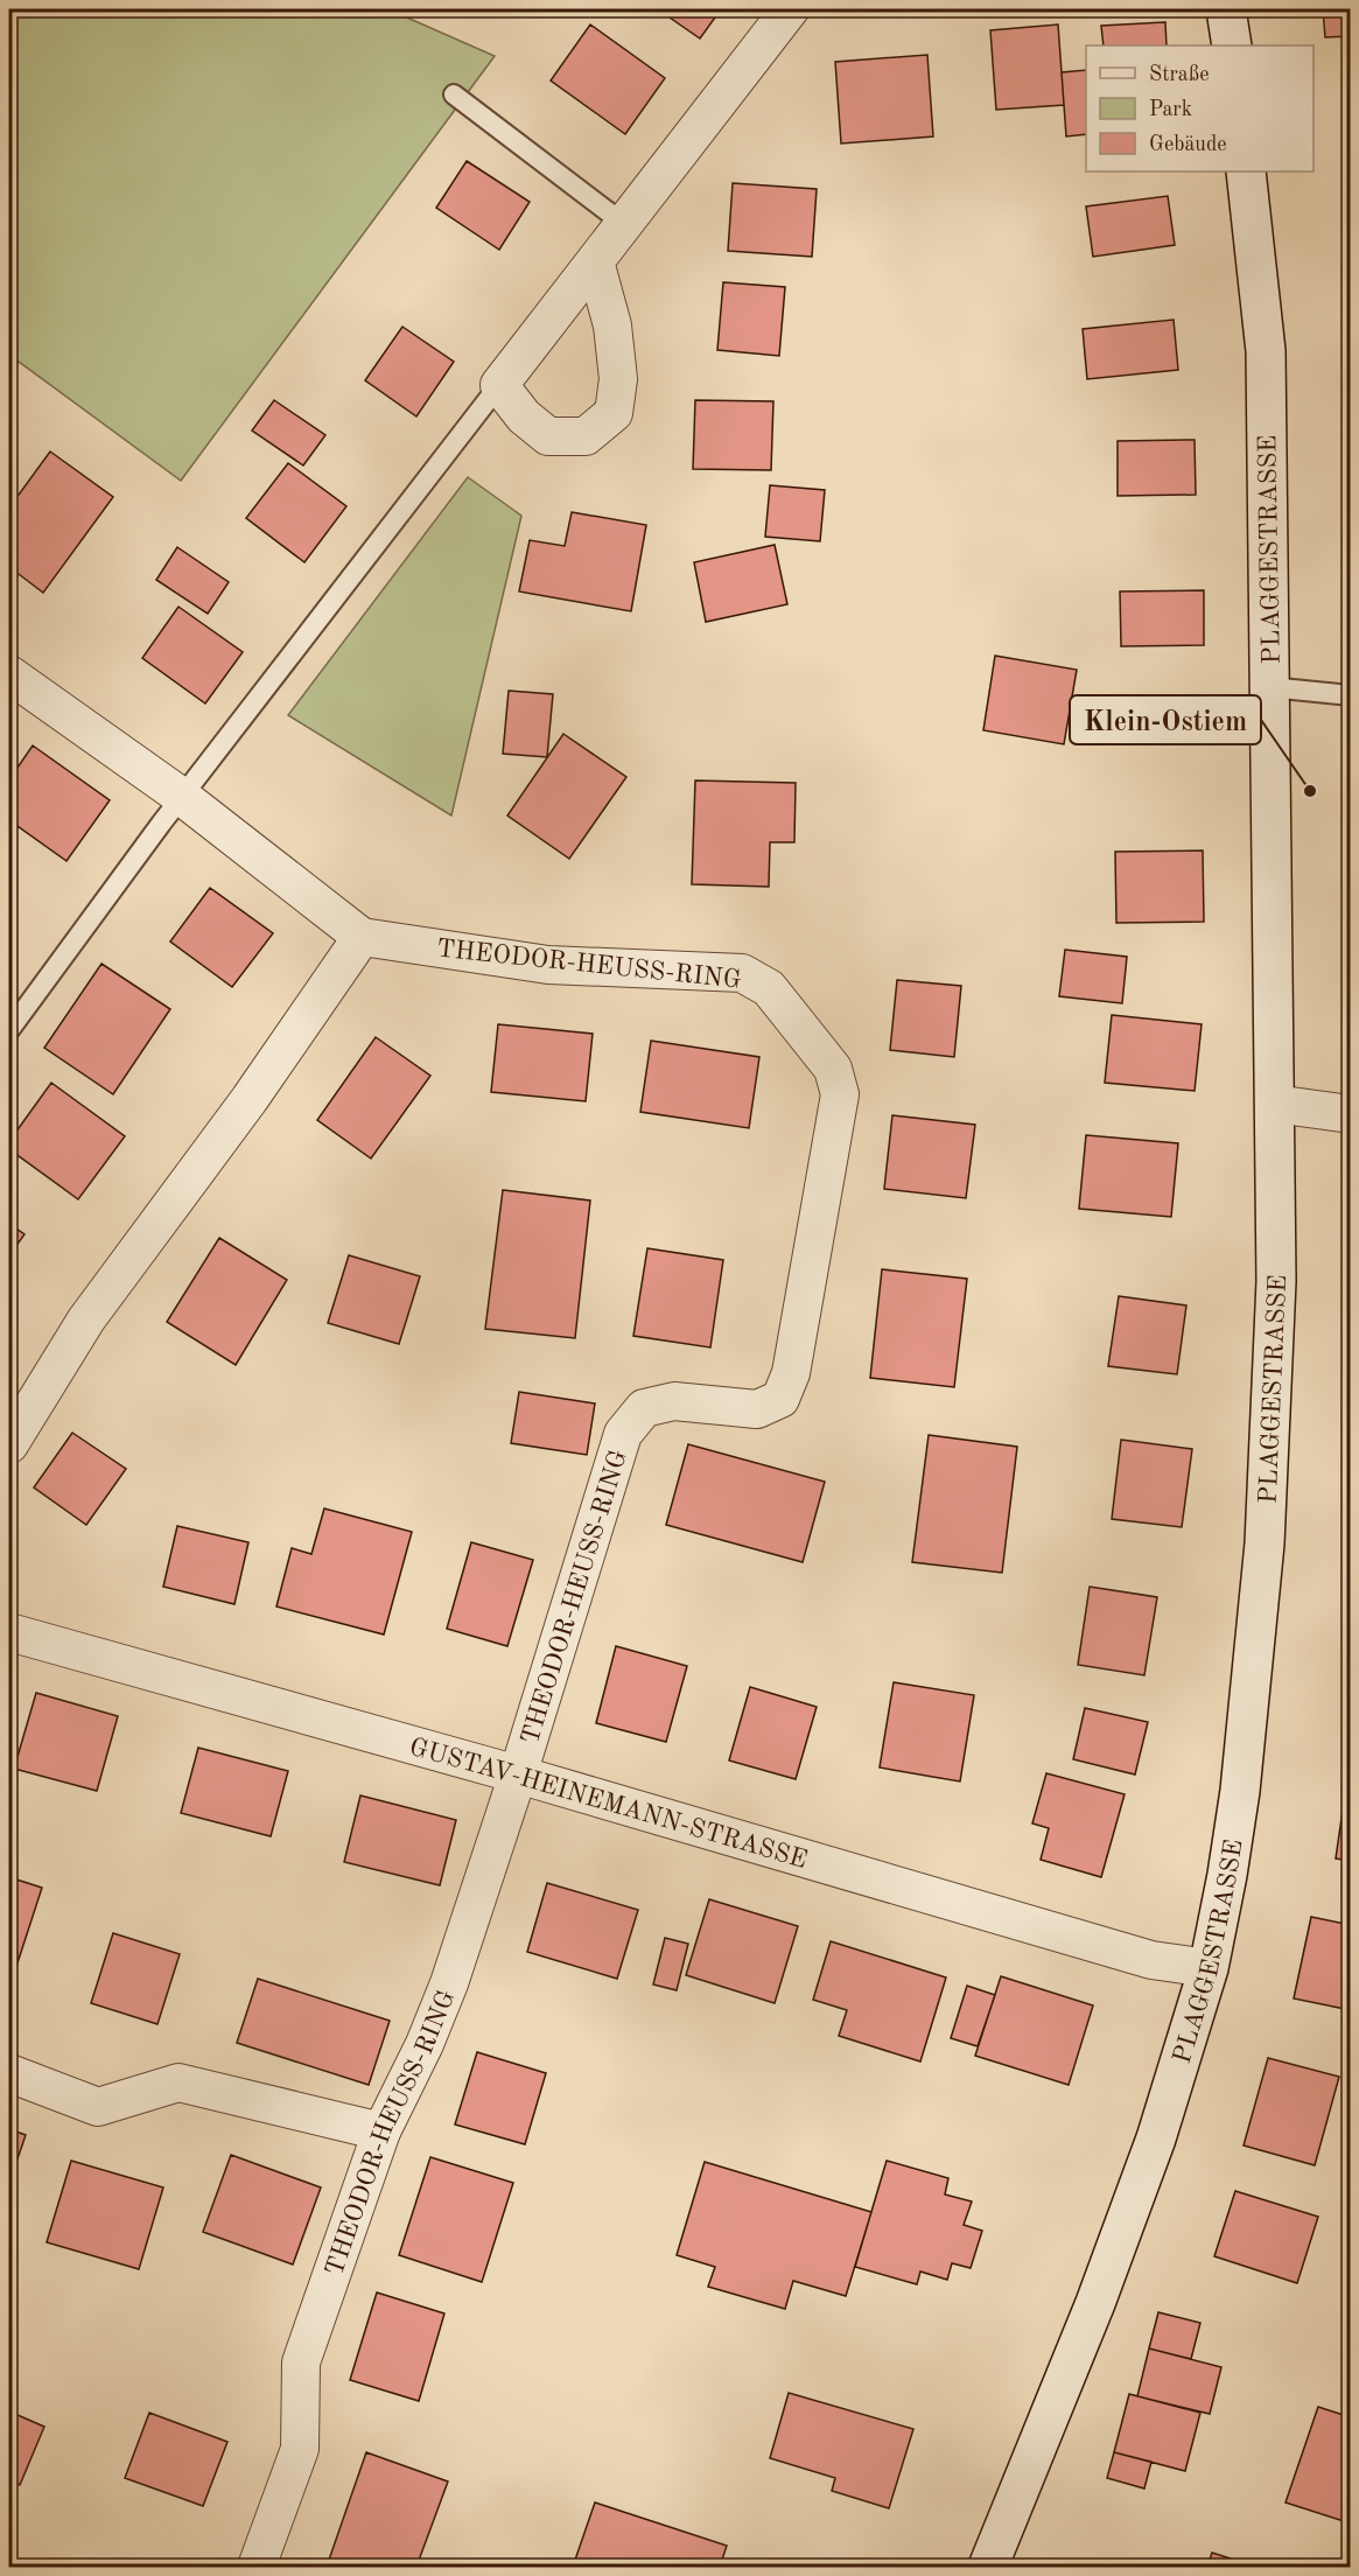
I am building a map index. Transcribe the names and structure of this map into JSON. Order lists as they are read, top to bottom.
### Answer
{
  "streets": {
    "street": ["PLAGGESTRASSE", "THEODOR-HEUSS-RING", "GUSTAV-HEINEMANN-STRASSE"]
  },
  "crossings": [
    ["PLAGGESTRASSE", "GUSTAV-HEINEMANN-STRASSE"],
    ["THEODOR-HEUSS-RING", "GUSTAV-HEINEMANN-STRASSE"]
  ],
  "places": ["Klein-Ostiem"],
  "legend": ["Straße", "Park", "Gebäude"]
}
